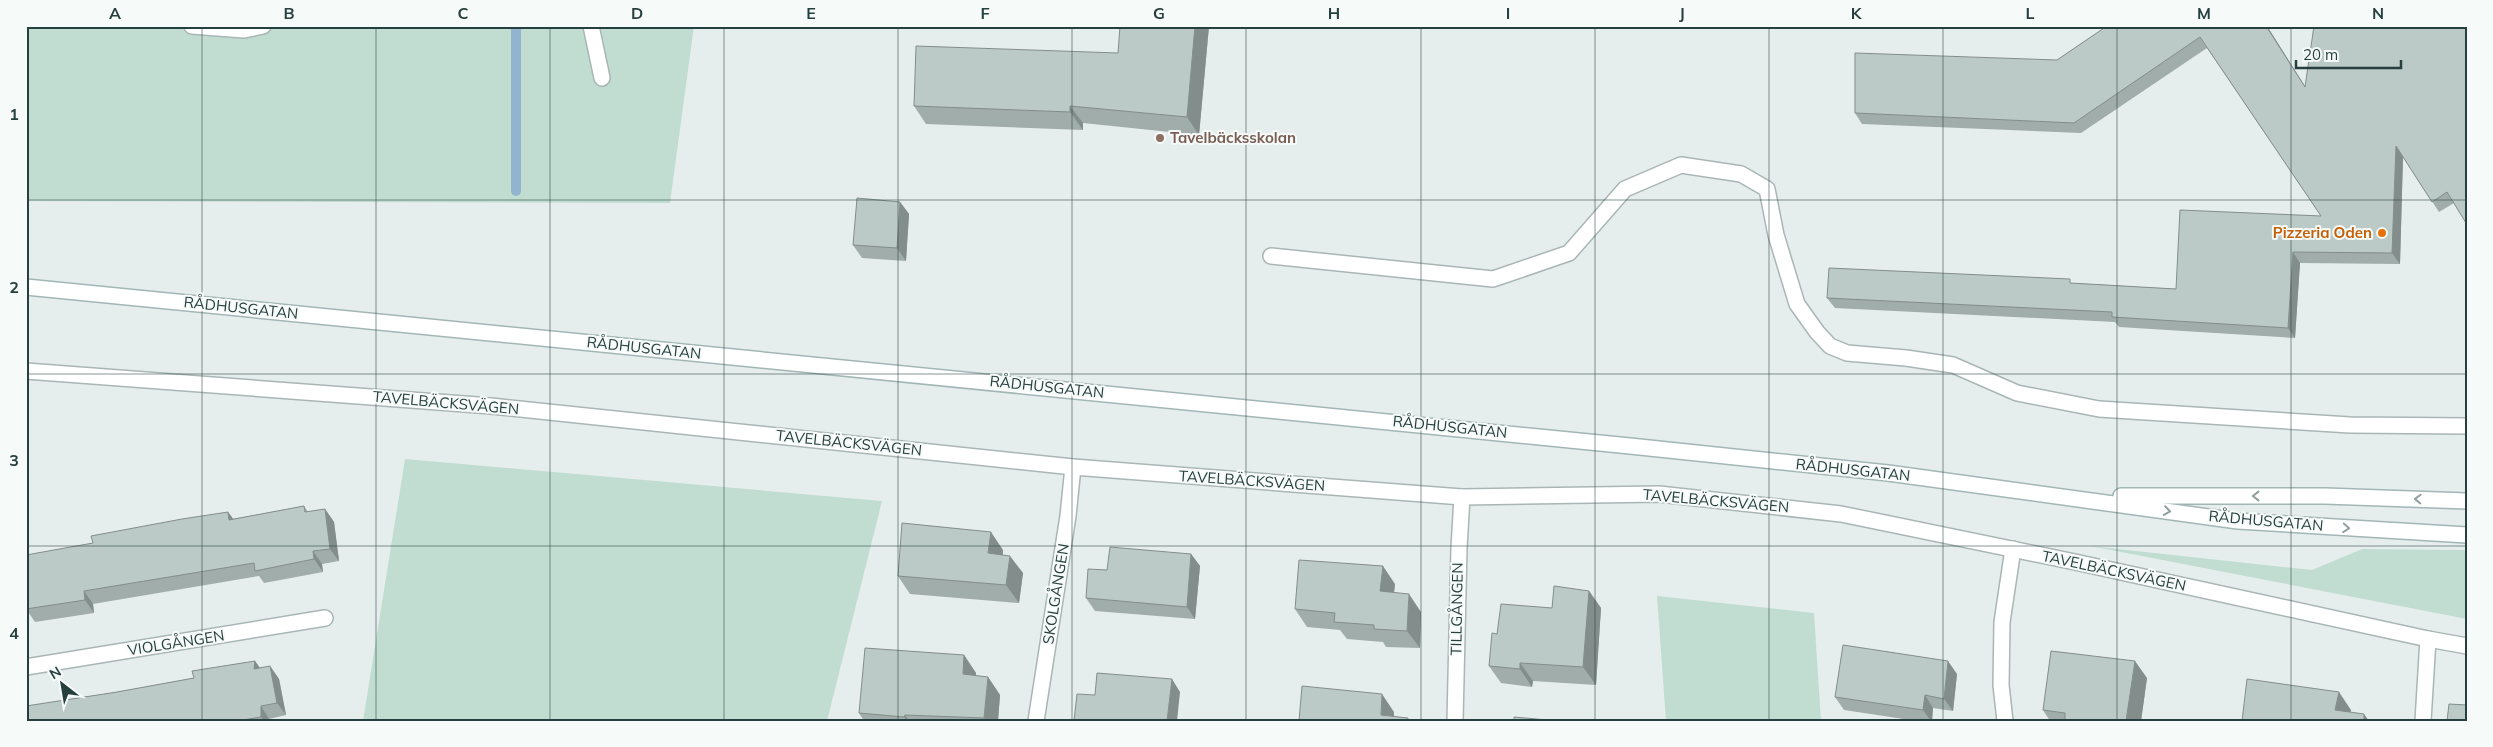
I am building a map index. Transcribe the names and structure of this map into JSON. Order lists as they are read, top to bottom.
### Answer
{
  "streets": {
    "street": [
      "RÅDHUSGATAN",
      "TAVELBÄCKSVÄGEN",
      "SKOLGÅNGEN",
      "TILLGÅNGEN",
      "VIOLGÅNGEN"
    ]
  },
  "crossings": [
    ["TAVELBÄCKSVÄGEN", "SKOLGÅNGEN"],
    ["TAVELBÄCKSVÄGEN", "TILLGÅNGEN"]
  ],
  "places": ["Tavelbäcksskolan", "Pizzeria Oden"],
  "scale_bar": "20 m",
  "north": "top left",
  "grid": {
    "columns": [
      "A",
      "B",
      "C",
      "D",
      "E",
      "F",
      "G",
      "H",
      "I",
      "J",
      "K",
      "L",
      "M",
      "N"
    ],
    "rows": [
      "1",
      "2",
      "3",
      "4"
    ]
  }
}
